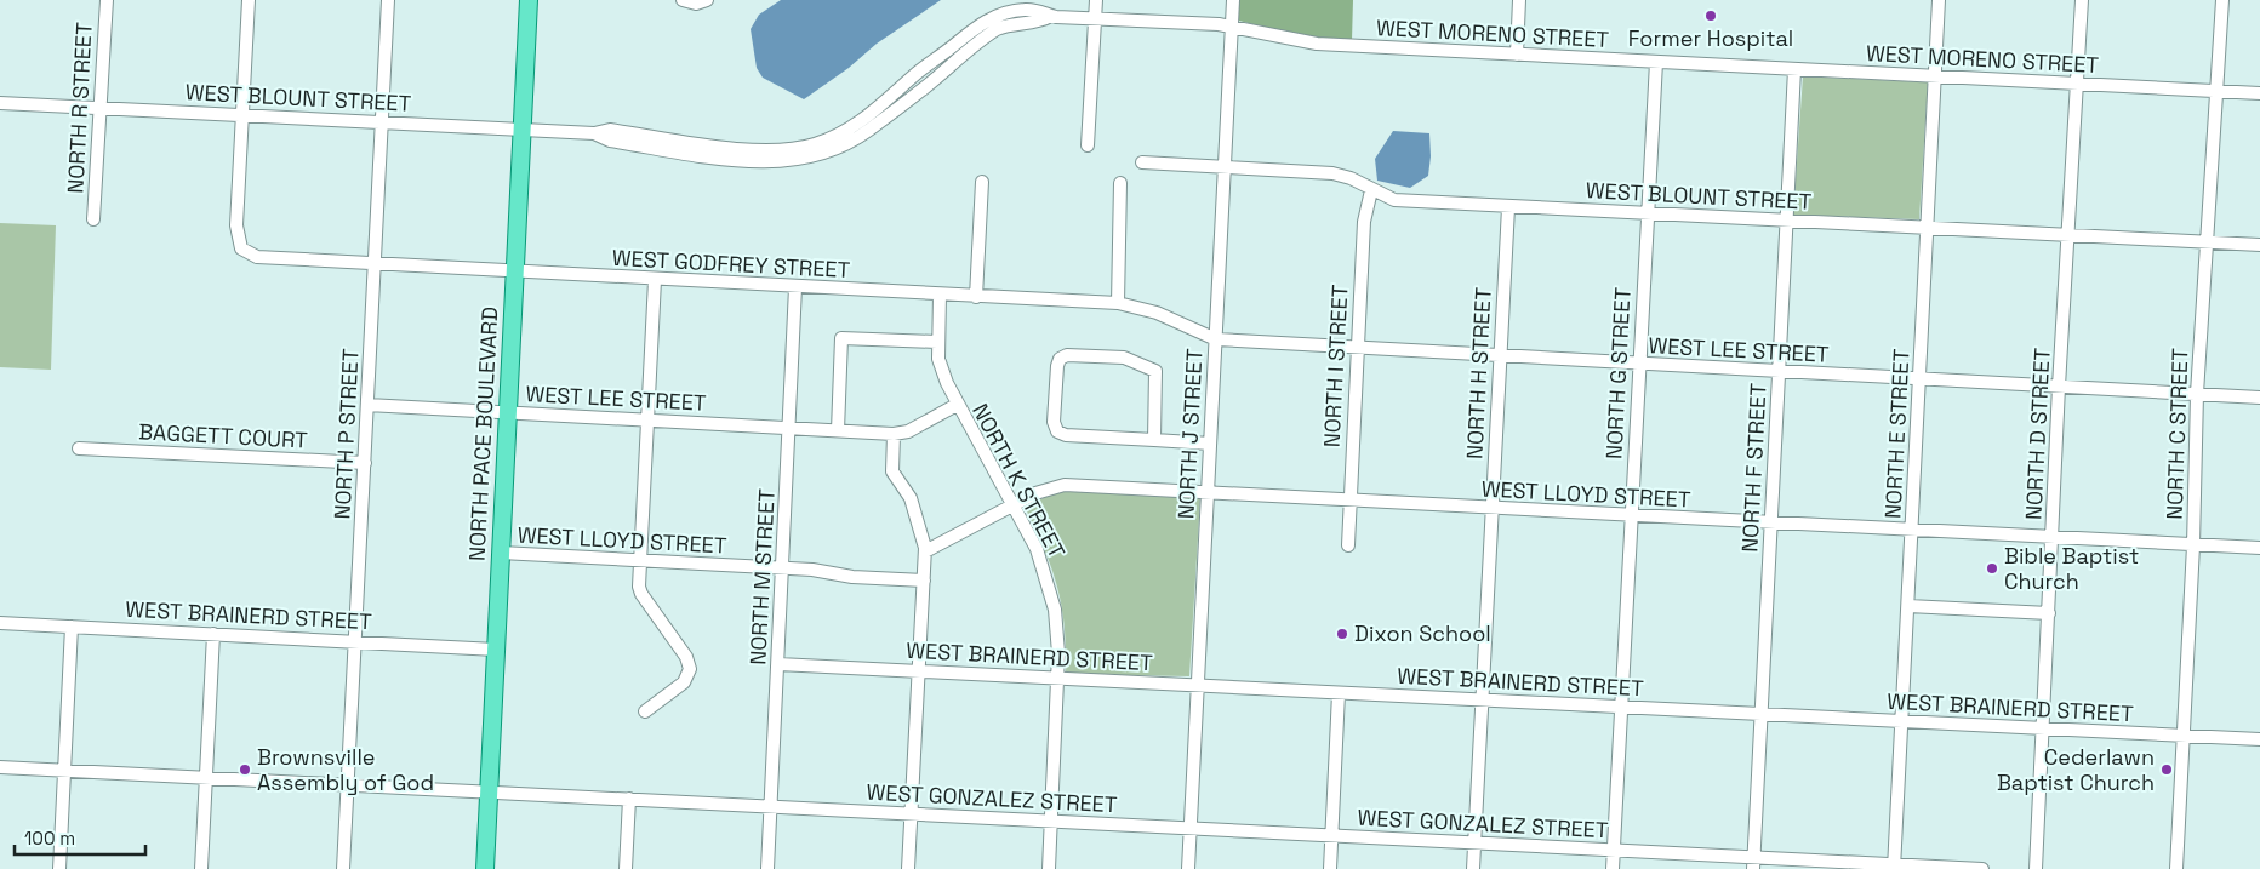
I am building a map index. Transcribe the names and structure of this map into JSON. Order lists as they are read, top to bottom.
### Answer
{
  "streets": {
    "main road": ["NORTH PACE BOULEVARD"],
    "street": [
      "WEST MORENO STREET",
      "WEST BLOUNT STREET",
      "NORTH R STREET",
      "WEST GODFREY STREET",
      "WEST LEE STREET",
      "NORTH I STREET",
      "NORTH H STREET",
      "NORTH G STREET",
      "NORTH P STREET",
      "NORTH J STREET",
      "NORTH E STREET",
      "NORTH D STREET",
      "NORTH C STREET",
      "BAGGETT COURT",
      "NORTH F STREET",
      "NORTH K STREET",
      "WEST LLOYD STREET",
      "NORTH M STREET",
      "WEST BRAINERD STREET",
      "WEST GONZALEZ STREET"
    ]
  },
  "crossings": [
    ["WEST MORENO STREET", "WEST BLOUNT STREET"],
    ["WEST MORENO STREET", "NORTH G STREET"],
    ["WEST MORENO STREET", "NORTH J STREET"],
    ["WEST MORENO STREET", "NORTH E STREET"],
    ["WEST MORENO STREET", "NORTH D STREET"],
    ["WEST MORENO STREET", "NORTH C STREET"],
    ["WEST MORENO STREET", "NORTH F STREET"],
    ["WEST BLOUNT STREET", "NORTH R STREET"],
    ["WEST BLOUNT STREET", "WEST GODFREY STREET"],
    ["WEST BLOUNT STREET", "NORTH I STREET"],
    ["WEST BLOUNT STREET", "NORTH H STREET"],
    ["WEST BLOUNT STREET", "NORTH G STREET"],
    ["WEST BLOUNT STREET", "NORTH P STREET"],
    ["WEST BLOUNT STREET", "NORTH PACE BOULEVARD"],
    ["WEST BLOUNT STREET", "NORTH J STREET"],
    ["WEST BLOUNT STREET", "NORTH E STREET"],
    ["WEST BLOUNT STREET", "NORTH D STREET"],
    ["WEST BLOUNT STREET", "NORTH C STREET"],
    ["WEST BLOUNT STREET", "NORTH F STREET"],
    ["WEST GODFREY STREET", "WEST LEE STREET"],
    ["WEST GODFREY STREET", "NORTH P STREET"],
    ["WEST GODFREY STREET", "NORTH PACE BOULEVARD"],
    ["WEST GODFREY STREET", "NORTH J STREET"],
    ["WEST GODFREY STREET", "NORTH K STREET"],
    ["WEST GODFREY STREET", "NORTH M STREET"],
    ["WEST LEE STREET", "NORTH I STREET"],
    ["WEST LEE STREET", "NORTH H STREET"],
    ["WEST LEE STREET", "NORTH G STREET"],
    ["WEST LEE STREET", "NORTH P STREET"],
    ["WEST LEE STREET", "NORTH PACE BOULEVARD"],
    ["WEST LEE STREET", "NORTH J STREET"],
    ["WEST LEE STREET", "NORTH E STREET"],
    ["WEST LEE STREET", "NORTH D STREET"],
    ["WEST LEE STREET", "NORTH C STREET"],
    ["WEST LEE STREET", "NORTH F STREET"],
    ["WEST LEE STREET", "NORTH M STREET"],
    ["NORTH I STREET", "WEST LLOYD STREET"],
    ["NORTH H STREET", "WEST LLOYD STREET"],
    ["NORTH H STREET", "WEST BRAINERD STREET"],
    ["NORTH H STREET", "WEST GONZALEZ STREET"],
    ["NORTH G STREET", "WEST LLOYD STREET"],
    ["NORTH G STREET", "WEST BRAINERD STREET"],
    ["NORTH G STREET", "WEST GONZALEZ STREET"],
    ["NORTH P STREET", "BAGGETT COURT"],
    ["NORTH P STREET", "WEST BRAINERD STREET"],
    ["NORTH P STREET", "WEST GONZALEZ STREET"],
    ["NORTH PACE BOULEVARD", "WEST LLOYD STREET"],
    ["NORTH PACE BOULEVARD", "WEST BRAINERD STREET"],
    ["NORTH PACE BOULEVARD", "WEST GONZALEZ STREET"],
    ["NORTH J STREET", "WEST LLOYD STREET"],
    ["NORTH J STREET", "WEST BRAINERD STREET"],
    ["NORTH J STREET", "WEST GONZALEZ STREET"],
    ["NORTH E STREET", "WEST LLOYD STREET"],
    ["NORTH E STREET", "WEST BRAINERD STREET"],
    ["NORTH E STREET", "WEST GONZALEZ STREET"],
    ["NORTH D STREET", "WEST LLOYD STREET"],
    ["NORTH D STREET", "WEST BRAINERD STREET"],
    ["NORTH C STREET", "WEST LLOYD STREET"],
    ["NORTH C STREET", "WEST BRAINERD STREET"],
    ["NORTH F STREET", "WEST LLOYD STREET"],
    ["NORTH F STREET", "WEST BRAINERD STREET"],
    ["NORTH F STREET", "WEST GONZALEZ STREET"],
    ["NORTH K STREET", "WEST LLOYD STREET"],
    ["NORTH K STREET", "WEST BRAINERD STREET"],
    ["NORTH K STREET", "WEST GONZALEZ STREET"],
    ["WEST LLOYD STREET", "NORTH M STREET"],
    ["NORTH M STREET", "WEST BRAINERD STREET"],
    ["NORTH M STREET", "WEST GONZALEZ STREET"]
  ],
  "places": [
    "Former Hospital",
    "Bible Baptist Church",
    "Dixon School",
    "Brownsville Assembly of God",
    "Cederlawn Baptist Church"
  ],
  "scale_bar": "100 m"
}
